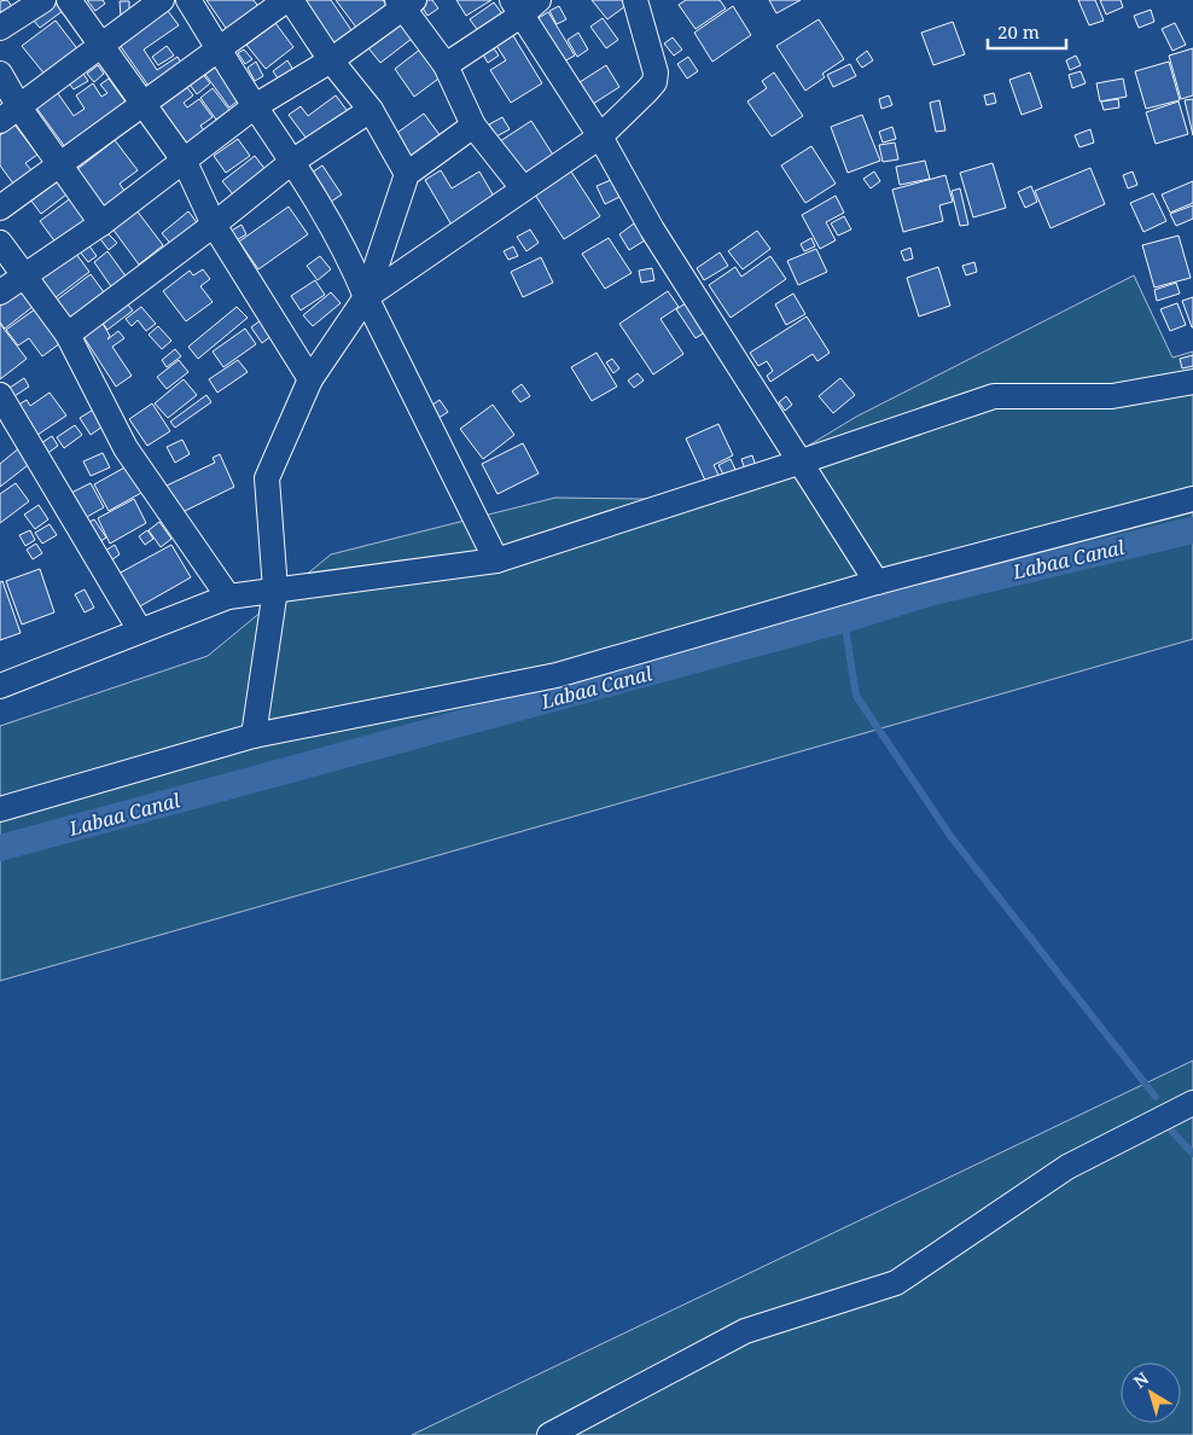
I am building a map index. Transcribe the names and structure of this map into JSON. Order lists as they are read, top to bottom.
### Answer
{
  "water": ["Labaa Canal"],
  "scale_bar": "20 m",
  "north": "top left"
}
